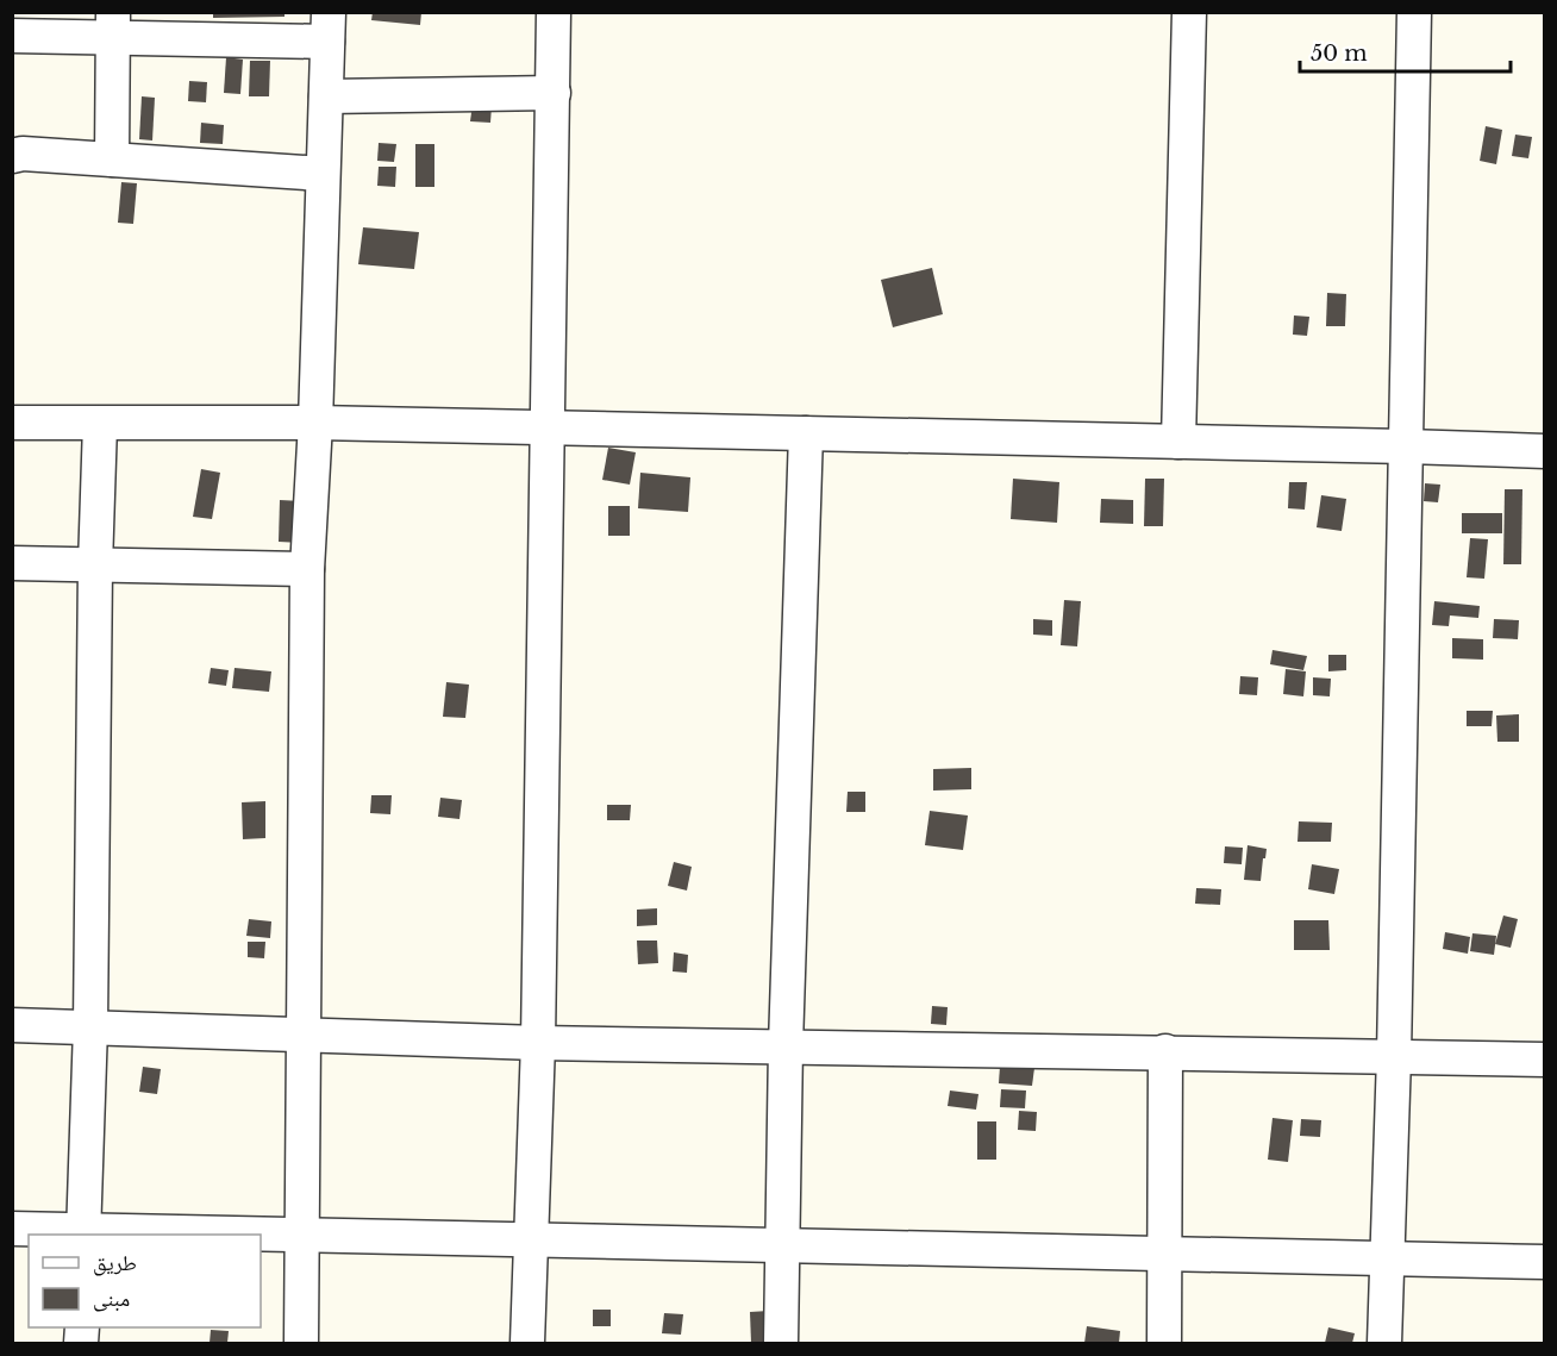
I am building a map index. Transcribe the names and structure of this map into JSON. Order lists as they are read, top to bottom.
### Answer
{
  "legend": ["طريق", "مبنى"],
  "scale_bar": "50 m"
}
